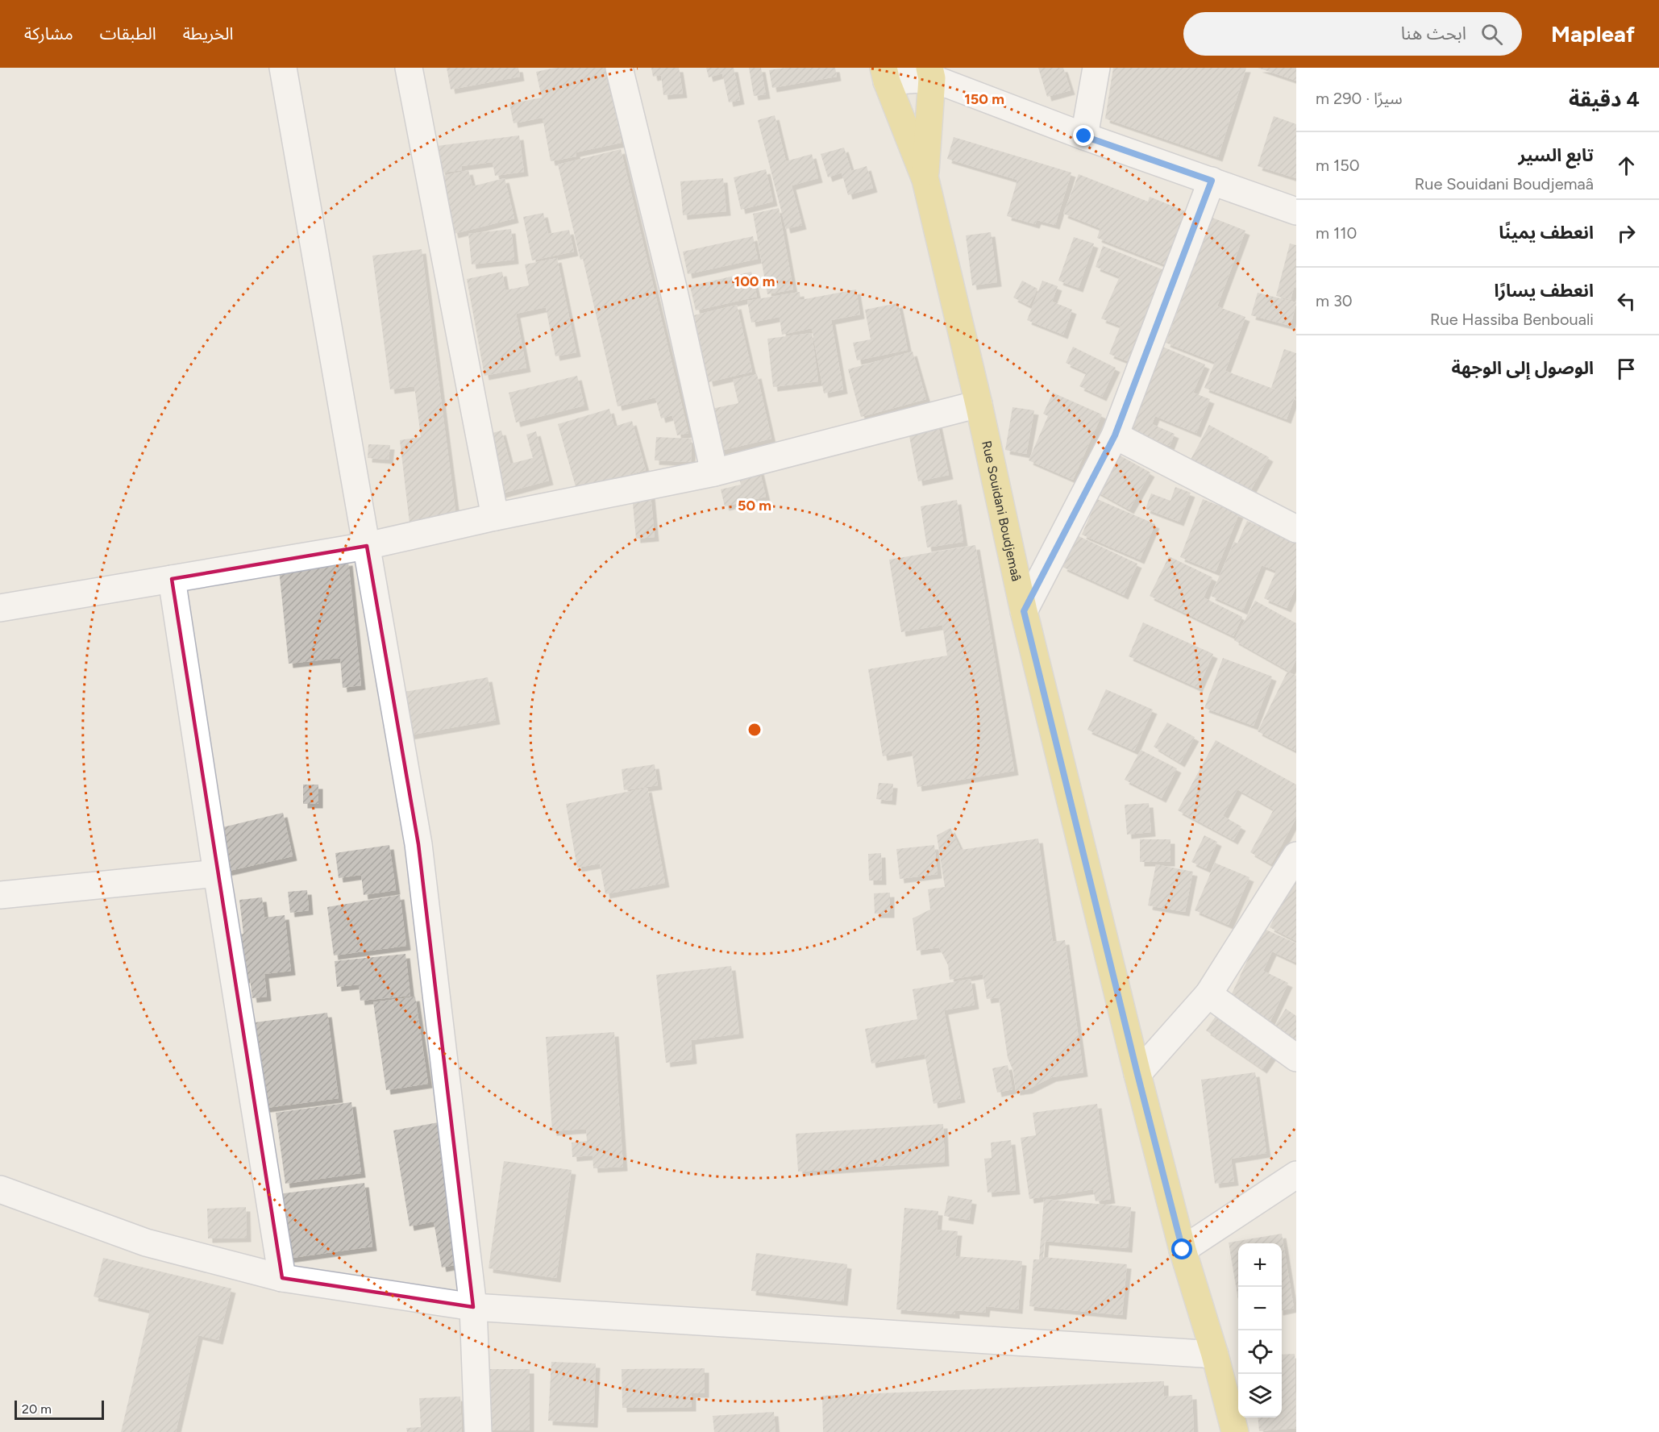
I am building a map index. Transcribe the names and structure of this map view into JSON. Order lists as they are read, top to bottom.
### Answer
{
  "streets": {
    "main road": ["Rue Souidani Boudjemaâ"]
  },
  "scale_bar": "20 m",
  "page": {
    "header": "Mapleaf",
    "search": "ابحث هنا",
    "nav": ["الخريطة", "الطبقات", "مشاركة"],
    "heading": ["4 دقيقة", "سيرًا · 290 m"],
    "list": [
      ["تابع السير", "Rue Souidani Boudjemaâ", "150 m"],
      ["انعطف يمينًا", "110 m"],
      ["انعطف يسارًا", "Rue Hassiba Benbouali", "30 m"],
      "الوصول إلى الوجهة"
    ],
    "map_buttons": ["+", "−"],
    "scale": "20 m"
  },
  "rings": ["150 m", "100 m", "50 m"]
}
